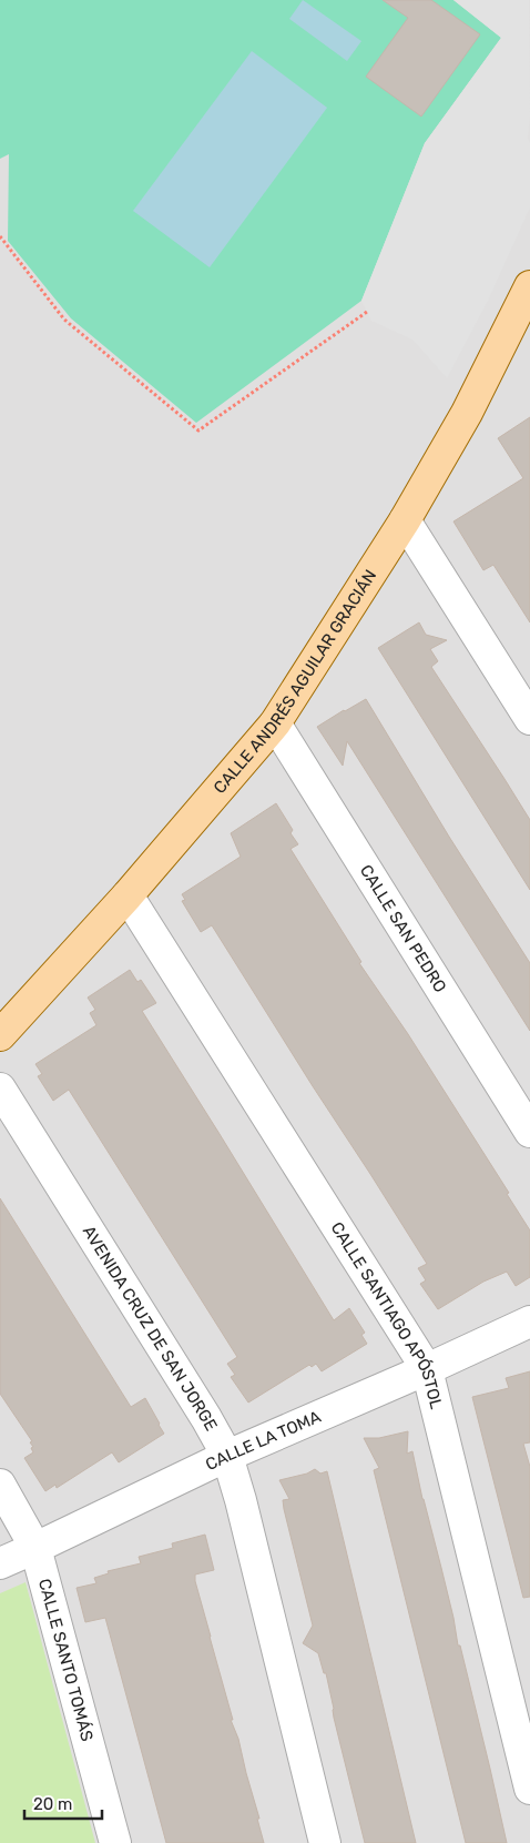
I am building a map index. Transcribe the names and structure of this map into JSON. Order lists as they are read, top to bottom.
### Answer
{
  "streets": {
    "main road": ["CALLE ANDRÉS AGUILAR GRACIÁN"],
    "street": [
      "CALLE SAN PEDRO",
      "CALLE SANTIAGO APÓSTOL",
      "AVENIDA CRUZ DE SAN JORGE",
      "CALLE LA TOMA",
      "CALLE SANTO TOMÁS"
    ]
  },
  "crossings": [
    ["CALLE ANDRÉS AGUILAR GRACIÁN", "CALLE SAN PEDRO"],
    ["CALLE ANDRÉS AGUILAR GRACIÁN", "CALLE SANTIAGO APÓSTOL"],
    ["CALLE SANTIAGO APÓSTOL", "CALLE LA TOMA"],
    ["AVENIDA CRUZ DE SAN JORGE", "CALLE LA TOMA"],
    ["CALLE LA TOMA", "CALLE SANTO TOMÁS"]
  ],
  "scale_bar": "20 m"
}
